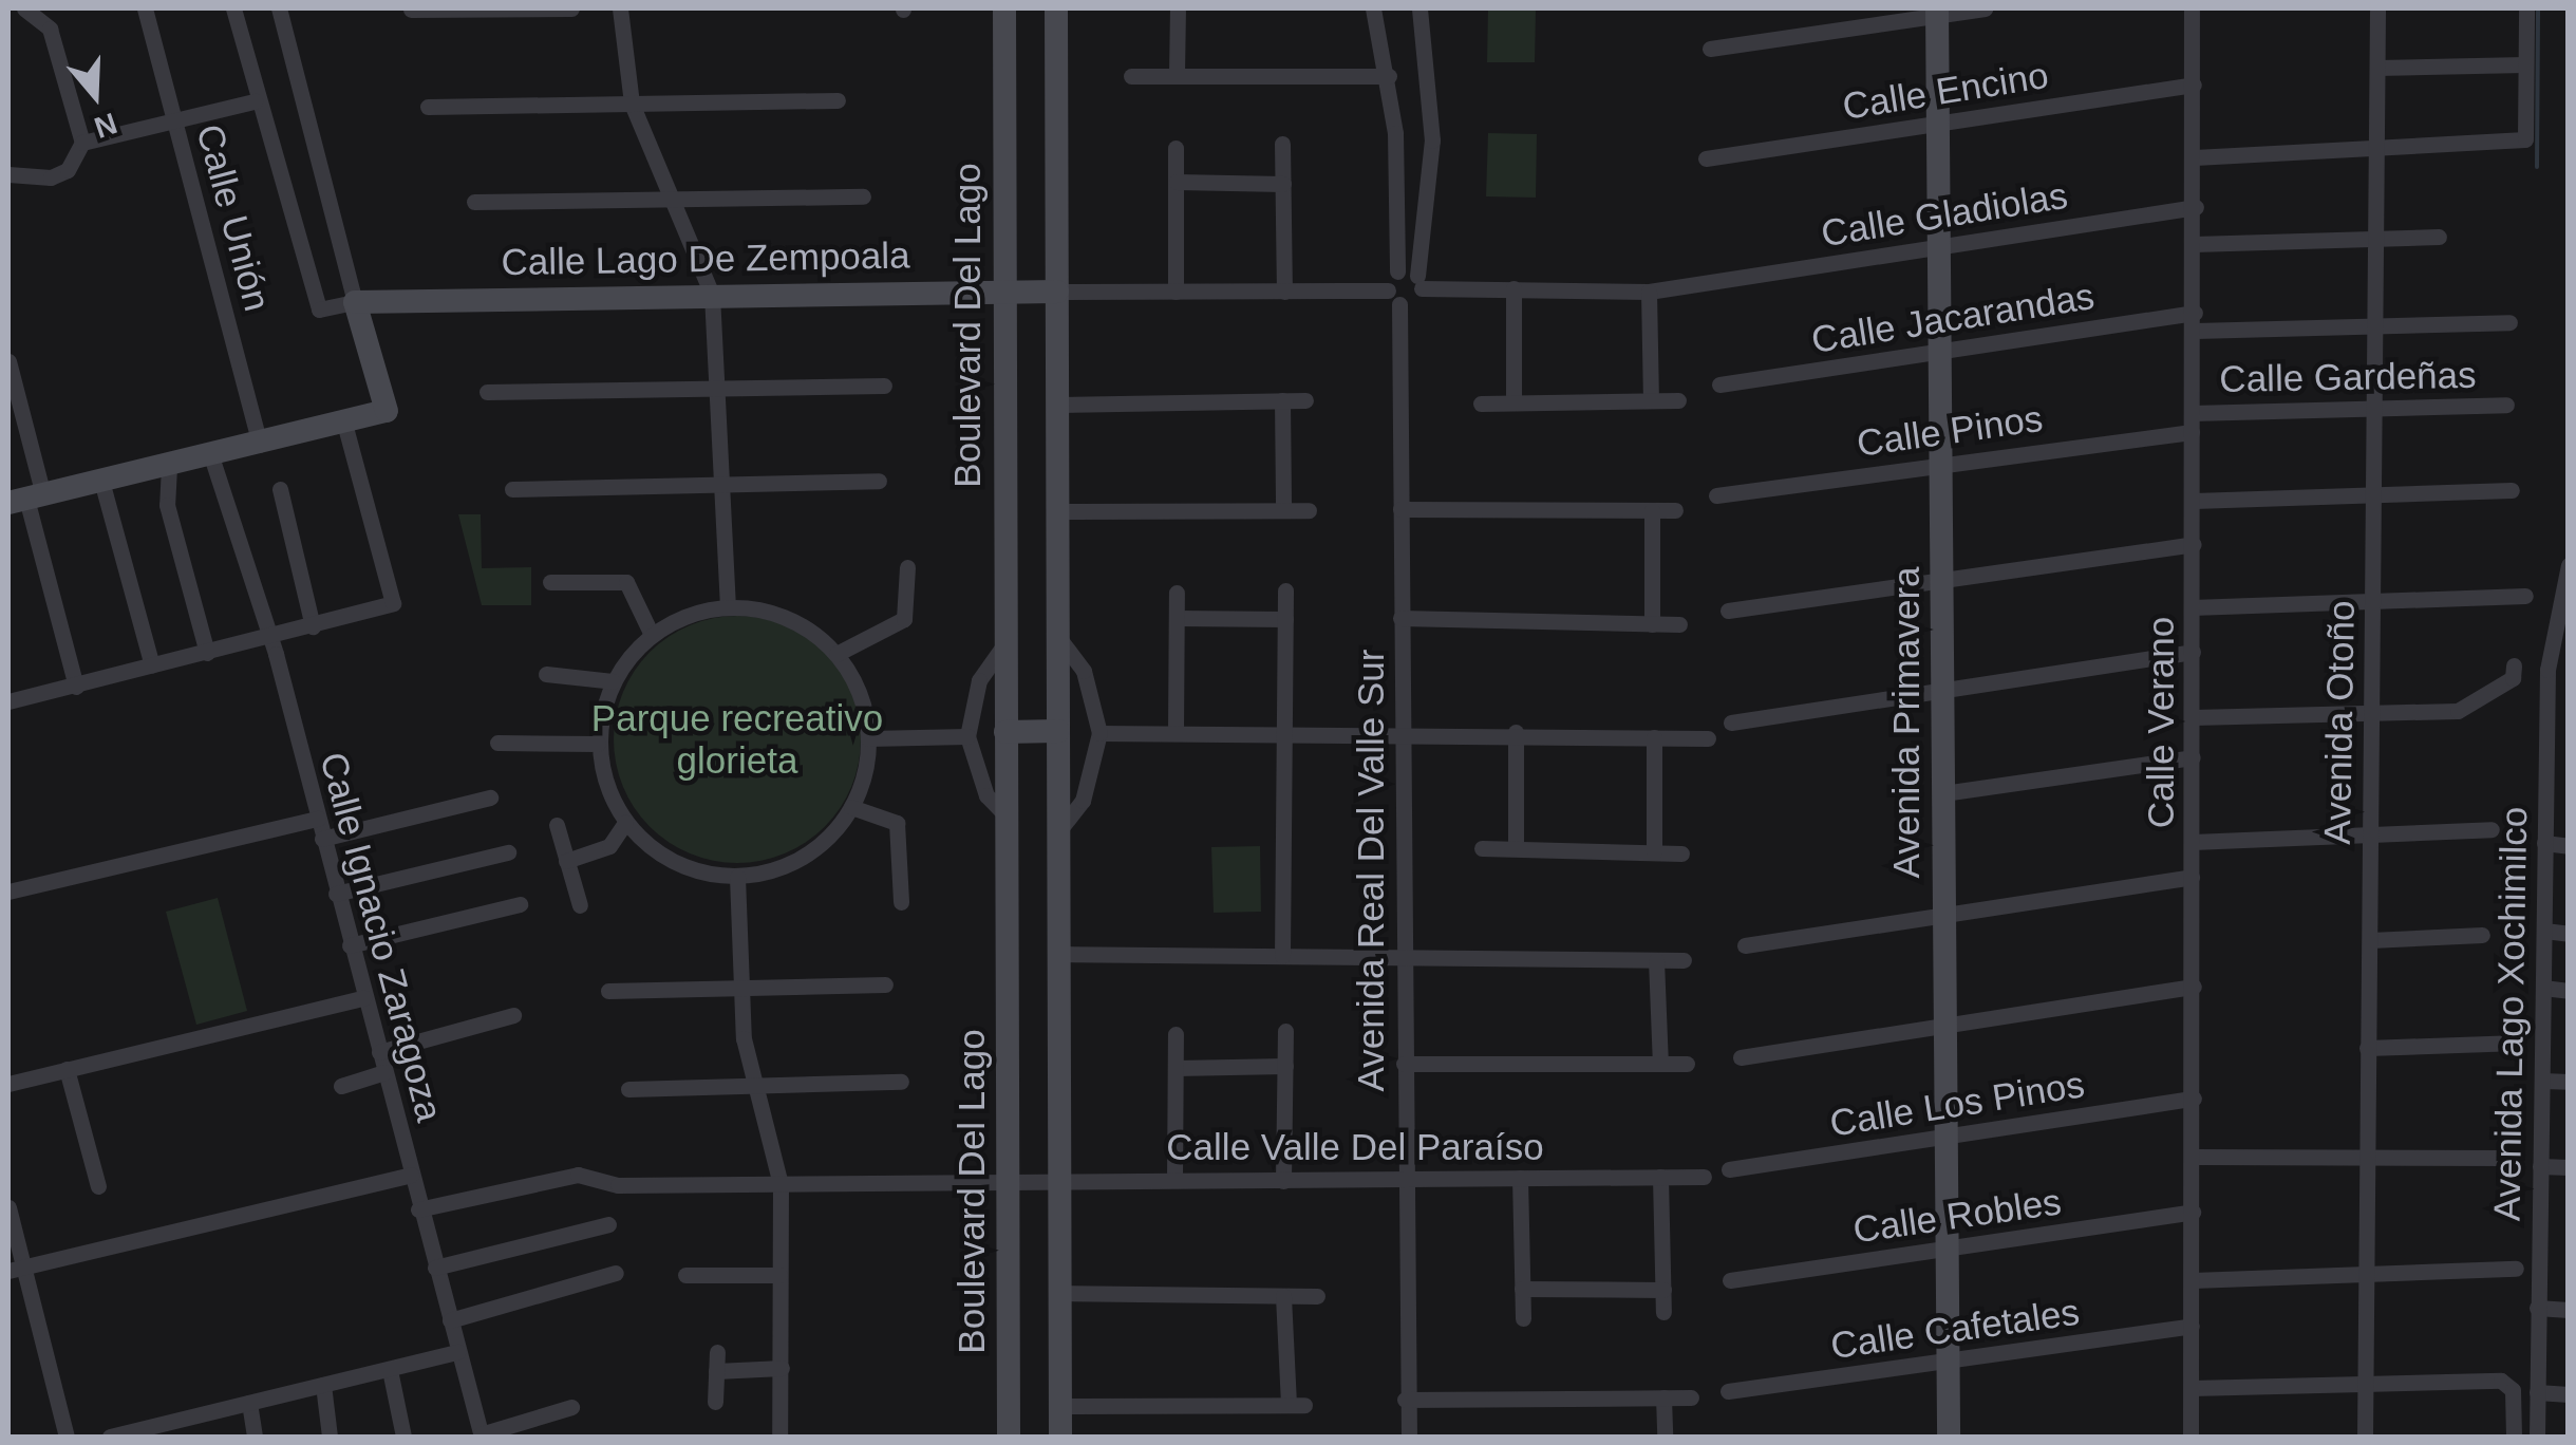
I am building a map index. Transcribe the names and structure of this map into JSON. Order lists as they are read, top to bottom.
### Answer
{
  "streets": {
    "street": [
      "Calle Encino",
      "Calle Gladiolas",
      "Calle Unión",
      "Calle Lago De Zempoala",
      "Calle Jacarandas",
      "Boulevard Del Lago",
      "Calle Gardeñas",
      "Calle Pinos",
      "Avenida Primavera",
      "Calle Verano",
      "Avenida Otoño",
      "Avenida Real Del Valle Sur",
      "Calle Ignacio Zaragoza",
      "Avenida Lago Xochimilco",
      "Calle Los Pinos",
      "Calle Valle Del Paraíso",
      "Calle Robles",
      "Calle Cafetales"
    ]
  },
  "crossings": [
    ["Calle Encino", "Avenida Primavera"],
    ["Calle Encino", "Calle Verano"],
    ["Calle Gladiolas", "Avenida Primavera"],
    ["Calle Gladiolas", "Calle Verano"],
    ["Calle Lago De Zempoala", "Boulevard Del Lago"],
    ["Calle Jacarandas", "Avenida Primavera"],
    ["Calle Jacarandas", "Calle Verano"],
    ["Calle Jacarandas", "Avenida Otoño"],
    ["Boulevard Del Lago", "Calle Valle Del Paraíso"],
    ["Calle Gardeñas", "Calle Verano"],
    ["Calle Gardeñas", "Avenida Otoño"],
    ["Calle Pinos", "Avenida Primavera"],
    ["Calle Pinos", "Calle Verano"],
    ["Avenida Primavera", "Calle Los Pinos"],
    ["Avenida Primavera", "Calle Robles"],
    ["Avenida Primavera", "Calle Cafetales"],
    ["Calle Verano", "Calle Los Pinos"],
    ["Calle Verano", "Calle Robles"],
    ["Calle Verano", "Calle Cafetales"],
    ["Avenida Real Del Valle Sur", "Calle Valle Del Paraíso"],
    ["Calle Ignacio Zaragoza", "Calle Valle Del Paraíso"]
  ],
  "parks": ["Parque recreativo glorieta"],
  "north": "bottom"
}
